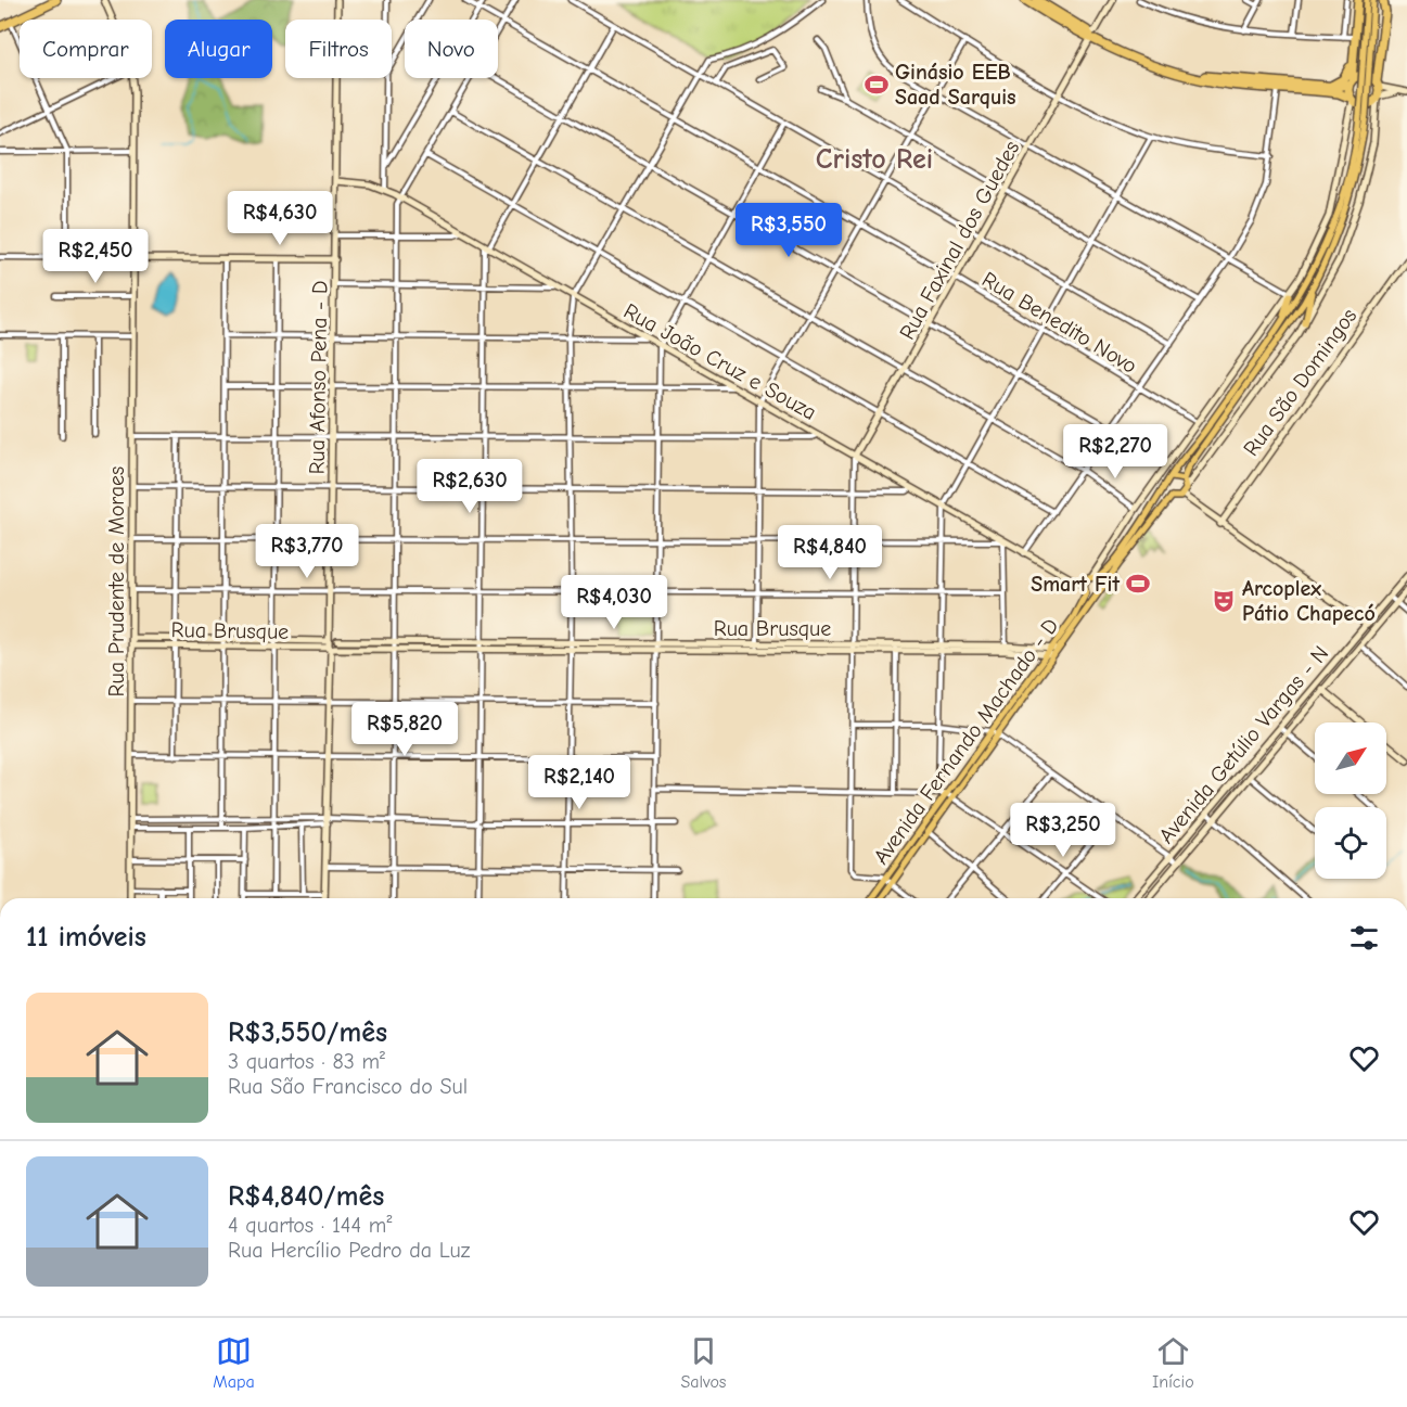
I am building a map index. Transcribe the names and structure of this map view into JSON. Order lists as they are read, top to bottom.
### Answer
{
  "streets": {
    "main road": ["Avenida Fernando Machado - D"],
    "street": [
      "Rua Faxinal dos Guedes",
      "Rua Benedito Novo",
      "Rua João Cruz e Souza",
      "Rua Afonso Pena - D",
      "Rua São Domingos",
      "Rua Prudente de Moraes",
      "Rua Brusque",
      "Avenida Getúlio Vargas - N"
    ]
  },
  "crossings": [
    ["Rua Faxinal dos Guedes", "Rua Benedito Novo"],
    ["Rua Faxinal dos Guedes", "Rua João Cruz e Souza"],
    ["Rua João Cruz e Souza", "Rua Afonso Pena - D"],
    ["Rua Afonso Pena - D", "Rua Brusque"],
    ["Rua Prudente de Moraes", "Rua Brusque"],
    ["Rua Brusque", "Avenida Fernando Machado - D"]
  ],
  "districts": ["Cristo Rei"],
  "places": {
    "sports": ["Ginásio EEB Saad Sarquis", "Smart Fit"],
    "theatre": ["Arcoplex Pátio Chapecó"]
  },
  "north": "top right",
  "page": {
    "chip": [
      "Comprar",
      "Alugar",
      "Filtros",
      "Novo"
    ],
    "price": [
      "R$4,630",
      "R$3,550",
      "R$2,450",
      "R$2,270",
      "R$2,630",
      "R$3,770",
      "R$4,840",
      "R$4,030",
      "R$5,820",
      "R$2,140",
      "R$3,250"
    ],
    "heading": "11 imóveis",
    "list": [
      {
        "name": "R$3,550/mês",
        "note": "3 quartos · 83 m² · Rua São Francisco do Sul"
      },
      {
        "name": "R$4,840/mês",
        "note": "4 quartos · 144 m² · Rua Hercílio Pedro da Luz"
      }
    ],
    "tabs": ["Mapa", "Salvos", "Início"]
  }
}
